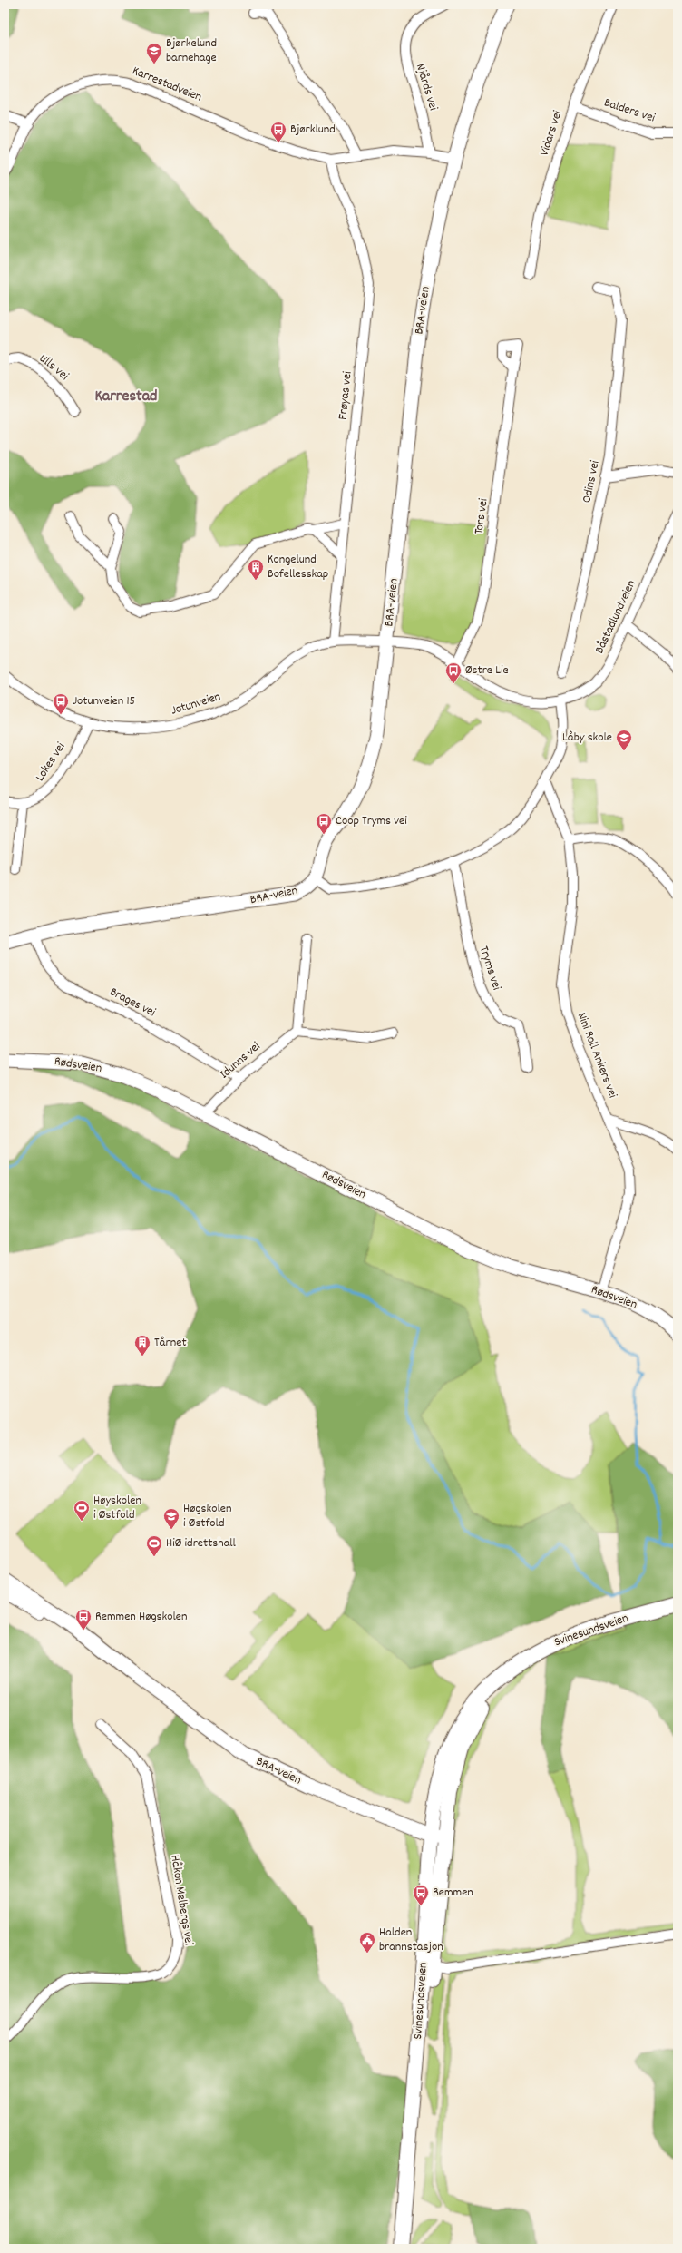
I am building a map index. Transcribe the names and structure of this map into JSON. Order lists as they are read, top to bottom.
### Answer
{
  "streets": {
    "highway": ["Svinesundsveien"],
    "main road": ["BRA-veien", "Rødsveien"],
    "street": [
      "Karrestadveien",
      "Njårds vei",
      "Balders vei",
      "Vidars vei",
      "Ulls vei",
      "Frøyas vei",
      "Odins vei",
      "Tors vei",
      "Båstadlundveien",
      "Jotunveien",
      "Lokes vei",
      "Tryms vei",
      "Brages vei",
      "Nini Roll Ankers vei",
      "Idunns vei",
      "Håkon Melbergs vei"
    ]
  },
  "crossings": [
    ["Karrestadveien", "Njårds vei"],
    ["Karrestadveien", "BRA-veien"],
    ["Karrestadveien", "Frøyas vei"],
    ["Balders vei", "Vidars vei"],
    ["BRA-veien", "Båstadlundveien"],
    ["BRA-veien", "Jotunveien"],
    ["BRA-veien", "Brages vei"],
    ["BRA-veien", "Svinesundsveien"],
    ["Frøyas vei", "Jotunveien"],
    ["Tors vei", "Båstadlundveien"],
    ["Båstadlundveien", "Jotunveien"],
    ["Jotunveien", "Lokes vei"],
    ["Brages vei", "Idunns vei"],
    ["Nini Roll Ankers vei", "Rødsveien"],
    ["Idunns vei", "Rødsveien"]
  ],
  "districts": ["Karrestad"],
  "places": {
    "school or university": ["Bjørkelund barnehage", "Låby skole", "Høgskolen i Østfold"],
    "bus stop": [
      "Bjørklund",
      "Østre Lie",
      "Jotunveien 15",
      "Coop Tryms vei",
      "Remmen Høgskolen",
      "Remmen"
    ],
    "building": ["Kongelund Bofellesskap", "Tårnet"],
    "sports": ["Høyskolen i Østfold", "HiØ idrettshall"],
    "public building": ["Halden brannstasjon"]
  }
}
